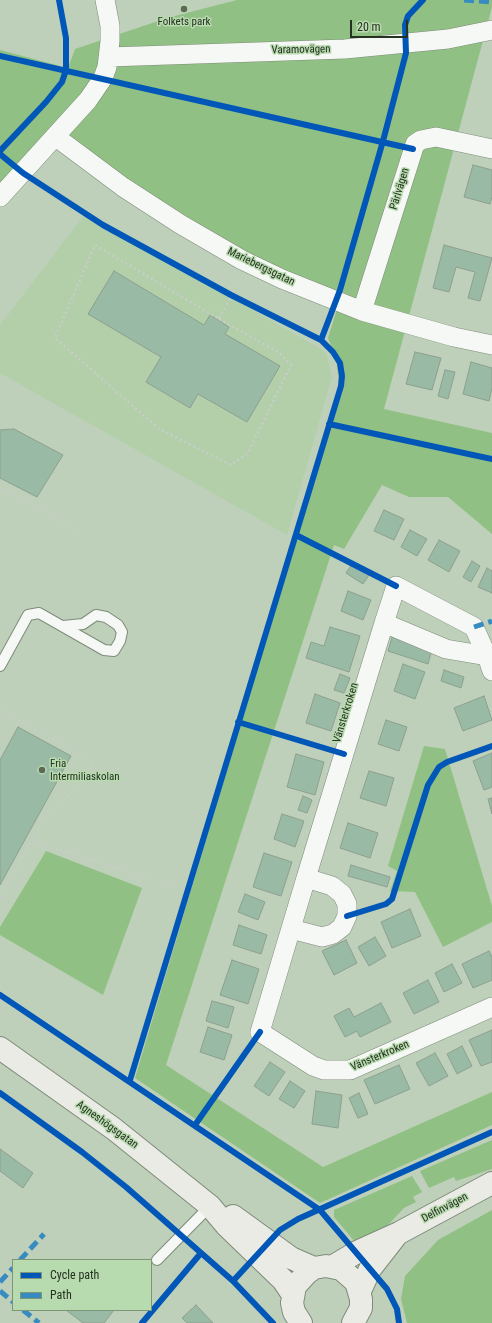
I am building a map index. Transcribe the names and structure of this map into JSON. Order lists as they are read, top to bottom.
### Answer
{
  "streets": {
    "street": [
      "Varamovägen",
      "Pärlvägen",
      "Mariebergsgatan",
      "Vänsterkroken",
      "Agneshögsgatan",
      "Delfinvägen"
    ]
  },
  "crossings": [
    ["Pärlvägen", "Mariebergsgatan"],
    ["Agneshögsgatan", "Delfinvägen"]
  ],
  "places": ["Folkets park", "Fria Intermiliaskolan"],
  "legend": ["Cycle path", "Path"],
  "scale_bar": "20 m"
}
